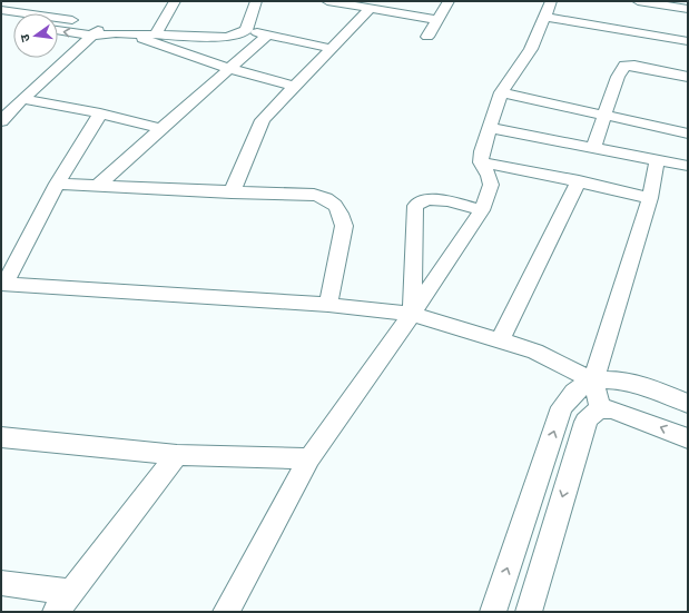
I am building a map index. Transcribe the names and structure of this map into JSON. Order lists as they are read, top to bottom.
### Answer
{
  "north": "left"
}
